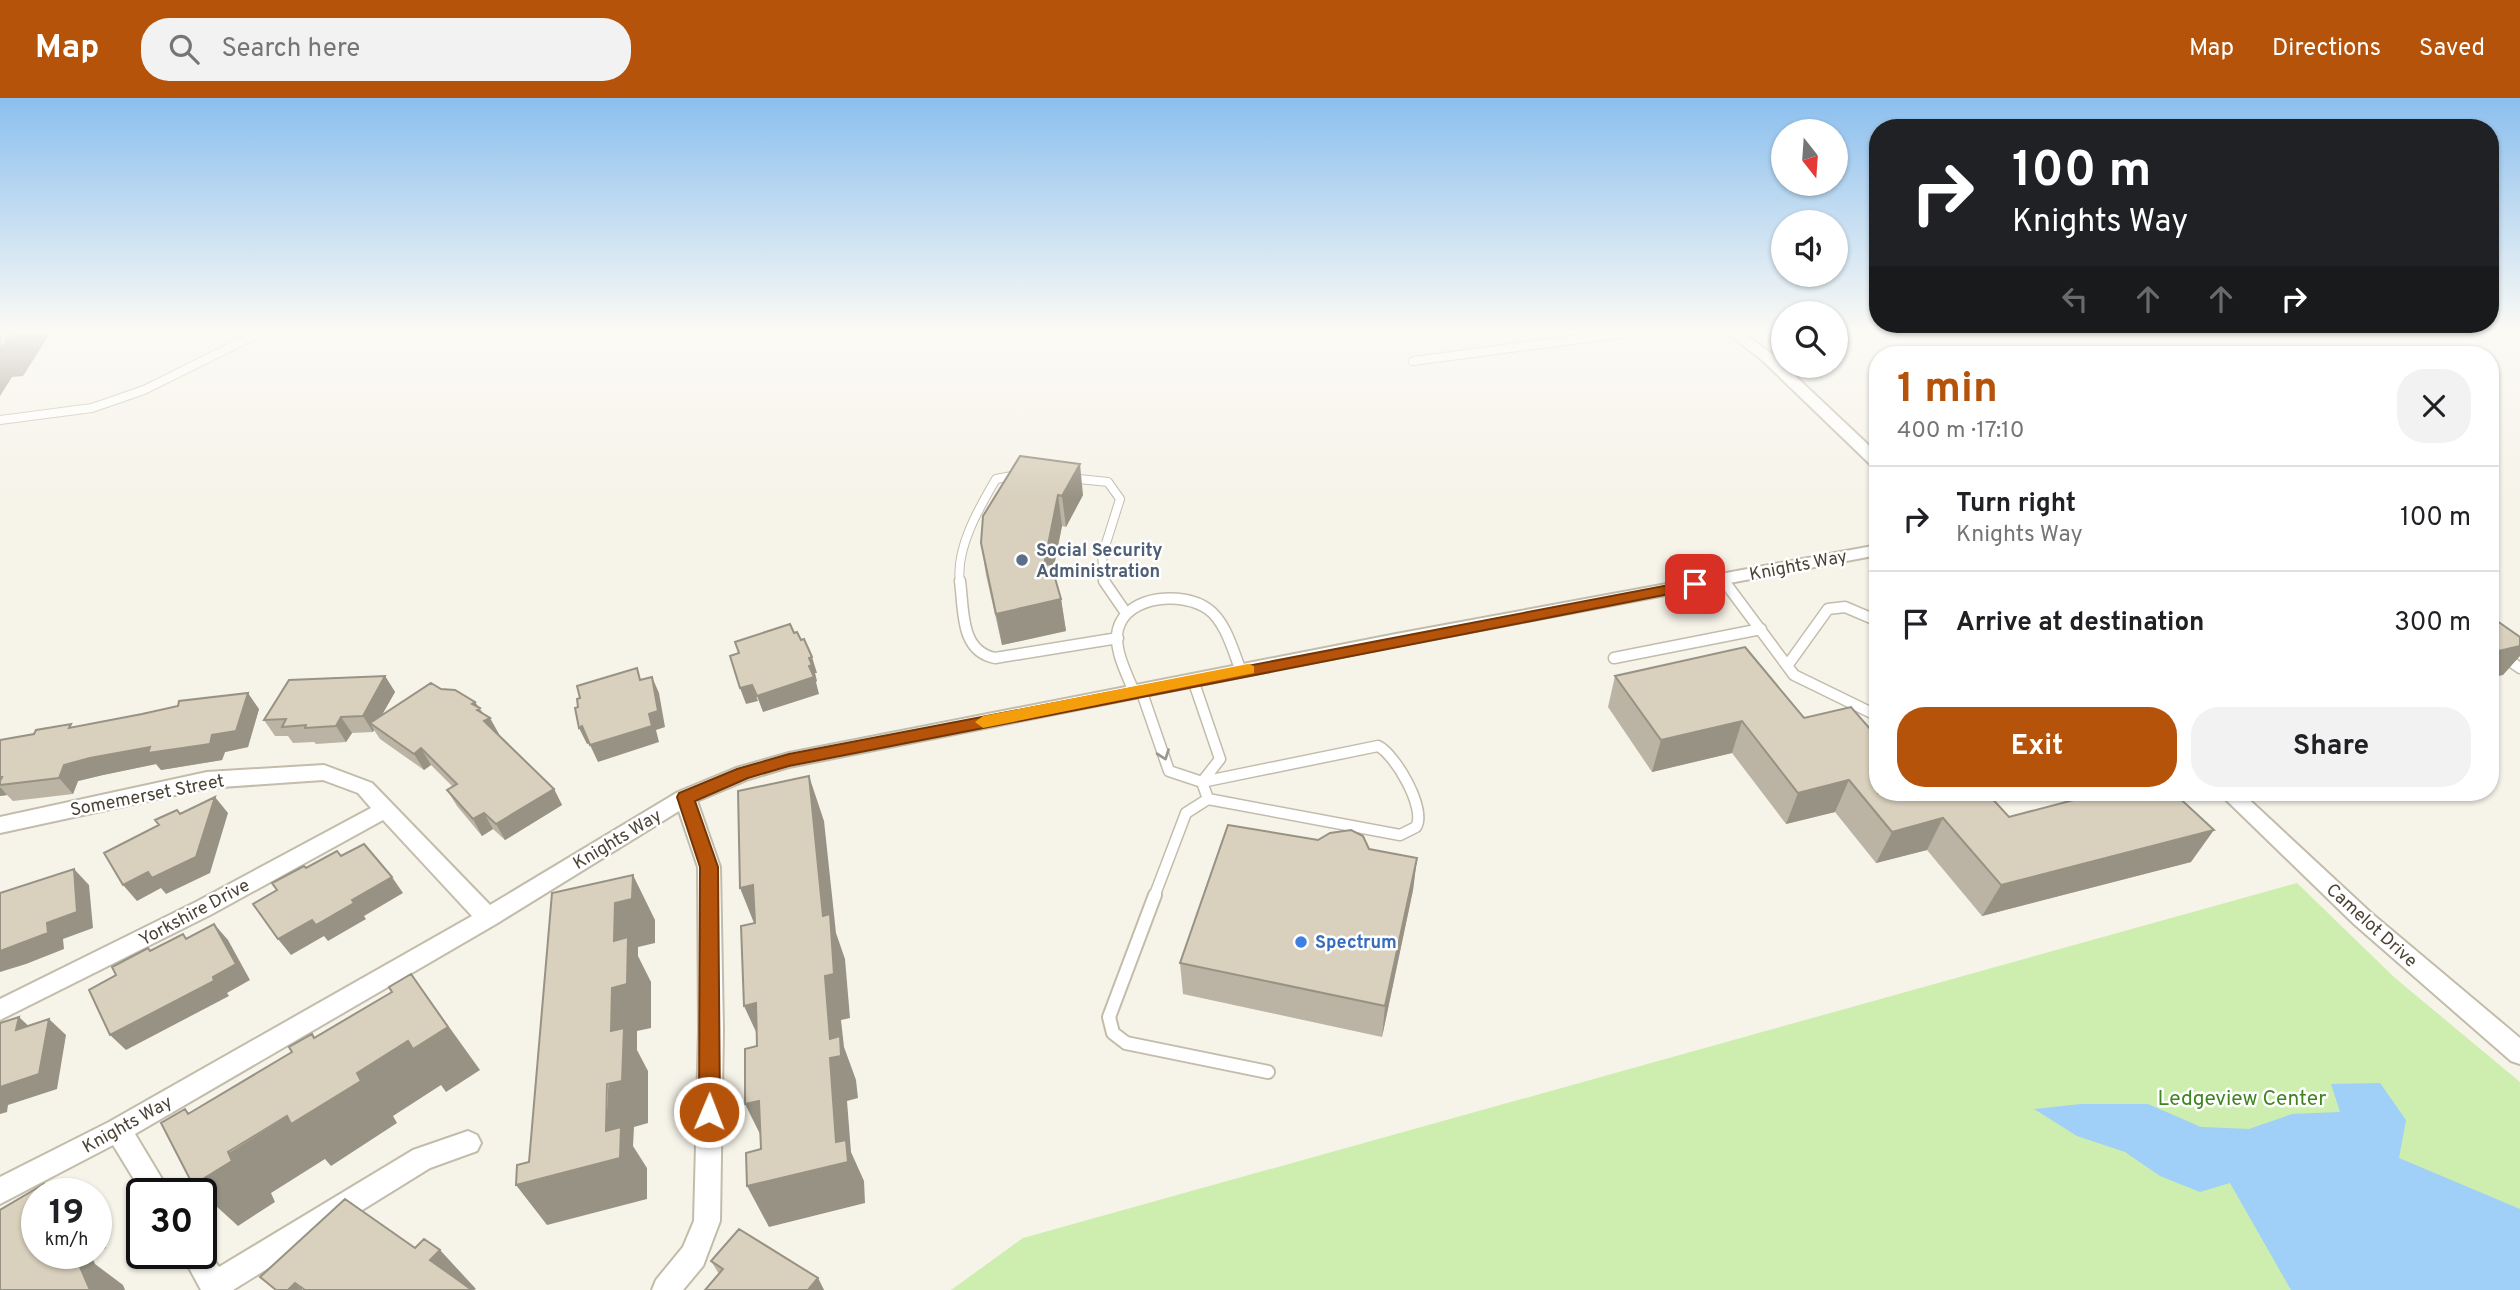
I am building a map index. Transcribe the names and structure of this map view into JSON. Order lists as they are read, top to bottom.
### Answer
{
  "streets": {
    "street": [
      "Knights Way",
      "Somemerset Street",
      "Yorkshire Drive",
      "Camelot Drive"
    ]
  },
  "crossings": [
    ["Knights Way", "Somemerset Street"],
    ["Somemerset Street", "Yorkshire Drive"]
  ],
  "parks": ["Ledgeview Center"],
  "places": ["Social Security Administration", "Spectrum"],
  "north": "bottom",
  "page": {
    "header": "Map",
    "search": "Search here",
    "nav": ["Map", "Directions", "Saved"],
    "turn": ["100 m", "Knights Way"],
    "heading": ["1 min", "400 m · 17:10"],
    "list": [
      {
        "name": "Turn right",
        "note": "Knights Way",
        "value": "100 m"
      },
      {
        "name": "Arrive at destination",
        "value": "300 m"
      }
    ],
    "buttons": ["Exit", "Share"],
    "speed": "19 km/h",
    "limit": "30"
  }
}
